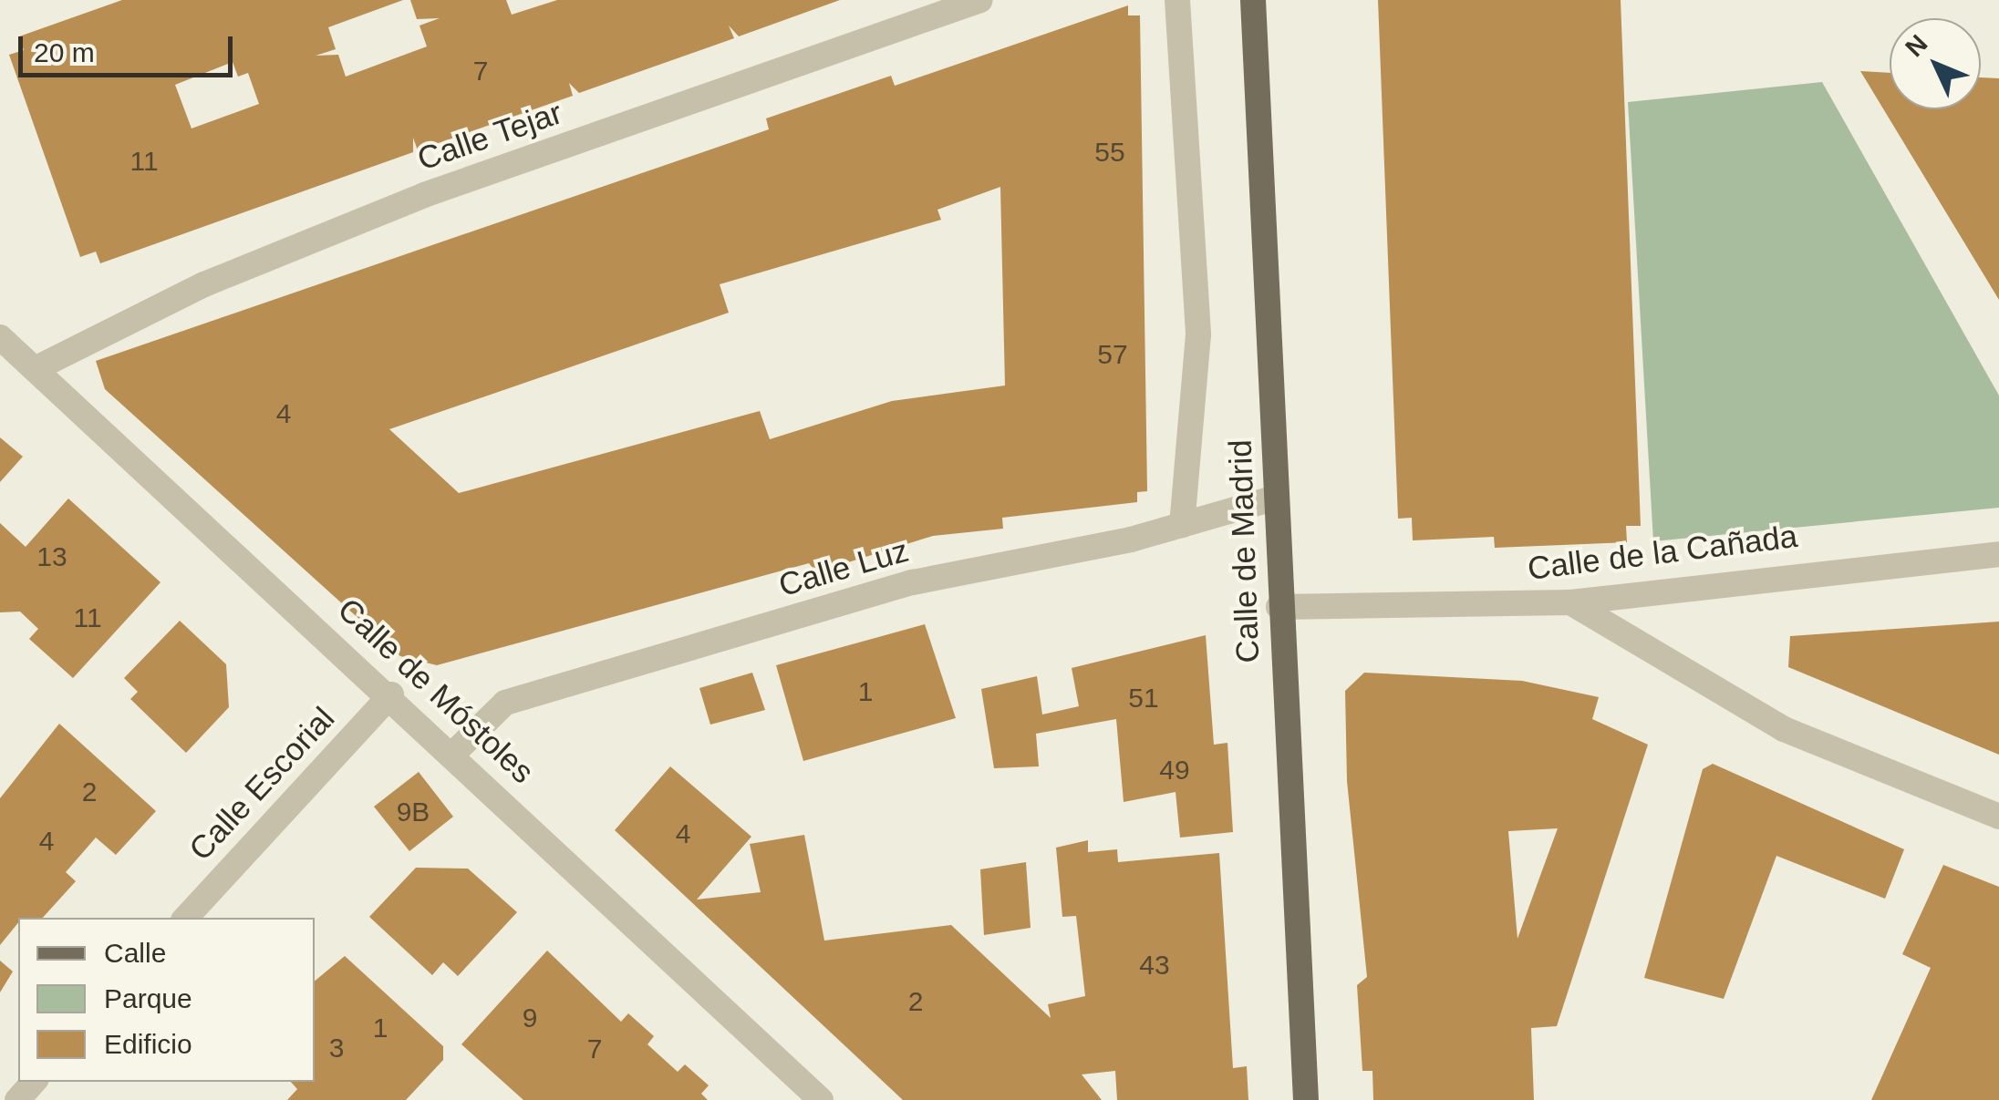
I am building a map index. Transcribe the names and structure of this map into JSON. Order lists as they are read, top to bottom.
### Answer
{
  "streets": {
    "main road": ["Calle de Madrid"],
    "street": [
      "Calle Tejar",
      "Calle de la Cañada",
      "Calle Luz",
      "Calle de Móstoles",
      "Calle Escorial"
    ]
  },
  "crossings": [
    ["Calle Tejar", "Calle de Móstoles"],
    ["Calle de Madrid", "Calle de la Cañada"],
    ["Calle de Madrid", "Calle Luz"],
    ["Calle Luz", "Calle de Móstoles"],
    ["Calle de Móstoles", "Calle Escorial"]
  ],
  "house_numbers": [
    "7",
    "55",
    "11",
    "57",
    "4",
    "13",
    "11",
    "1",
    "51",
    "49",
    "2",
    "9B",
    "4",
    "4",
    "43",
    "2",
    "9",
    "1",
    "3",
    "7"
  ],
  "legend": ["Calle", "Parque", "Edificio"],
  "scale_bar": "20 m",
  "north": "top left"
}
